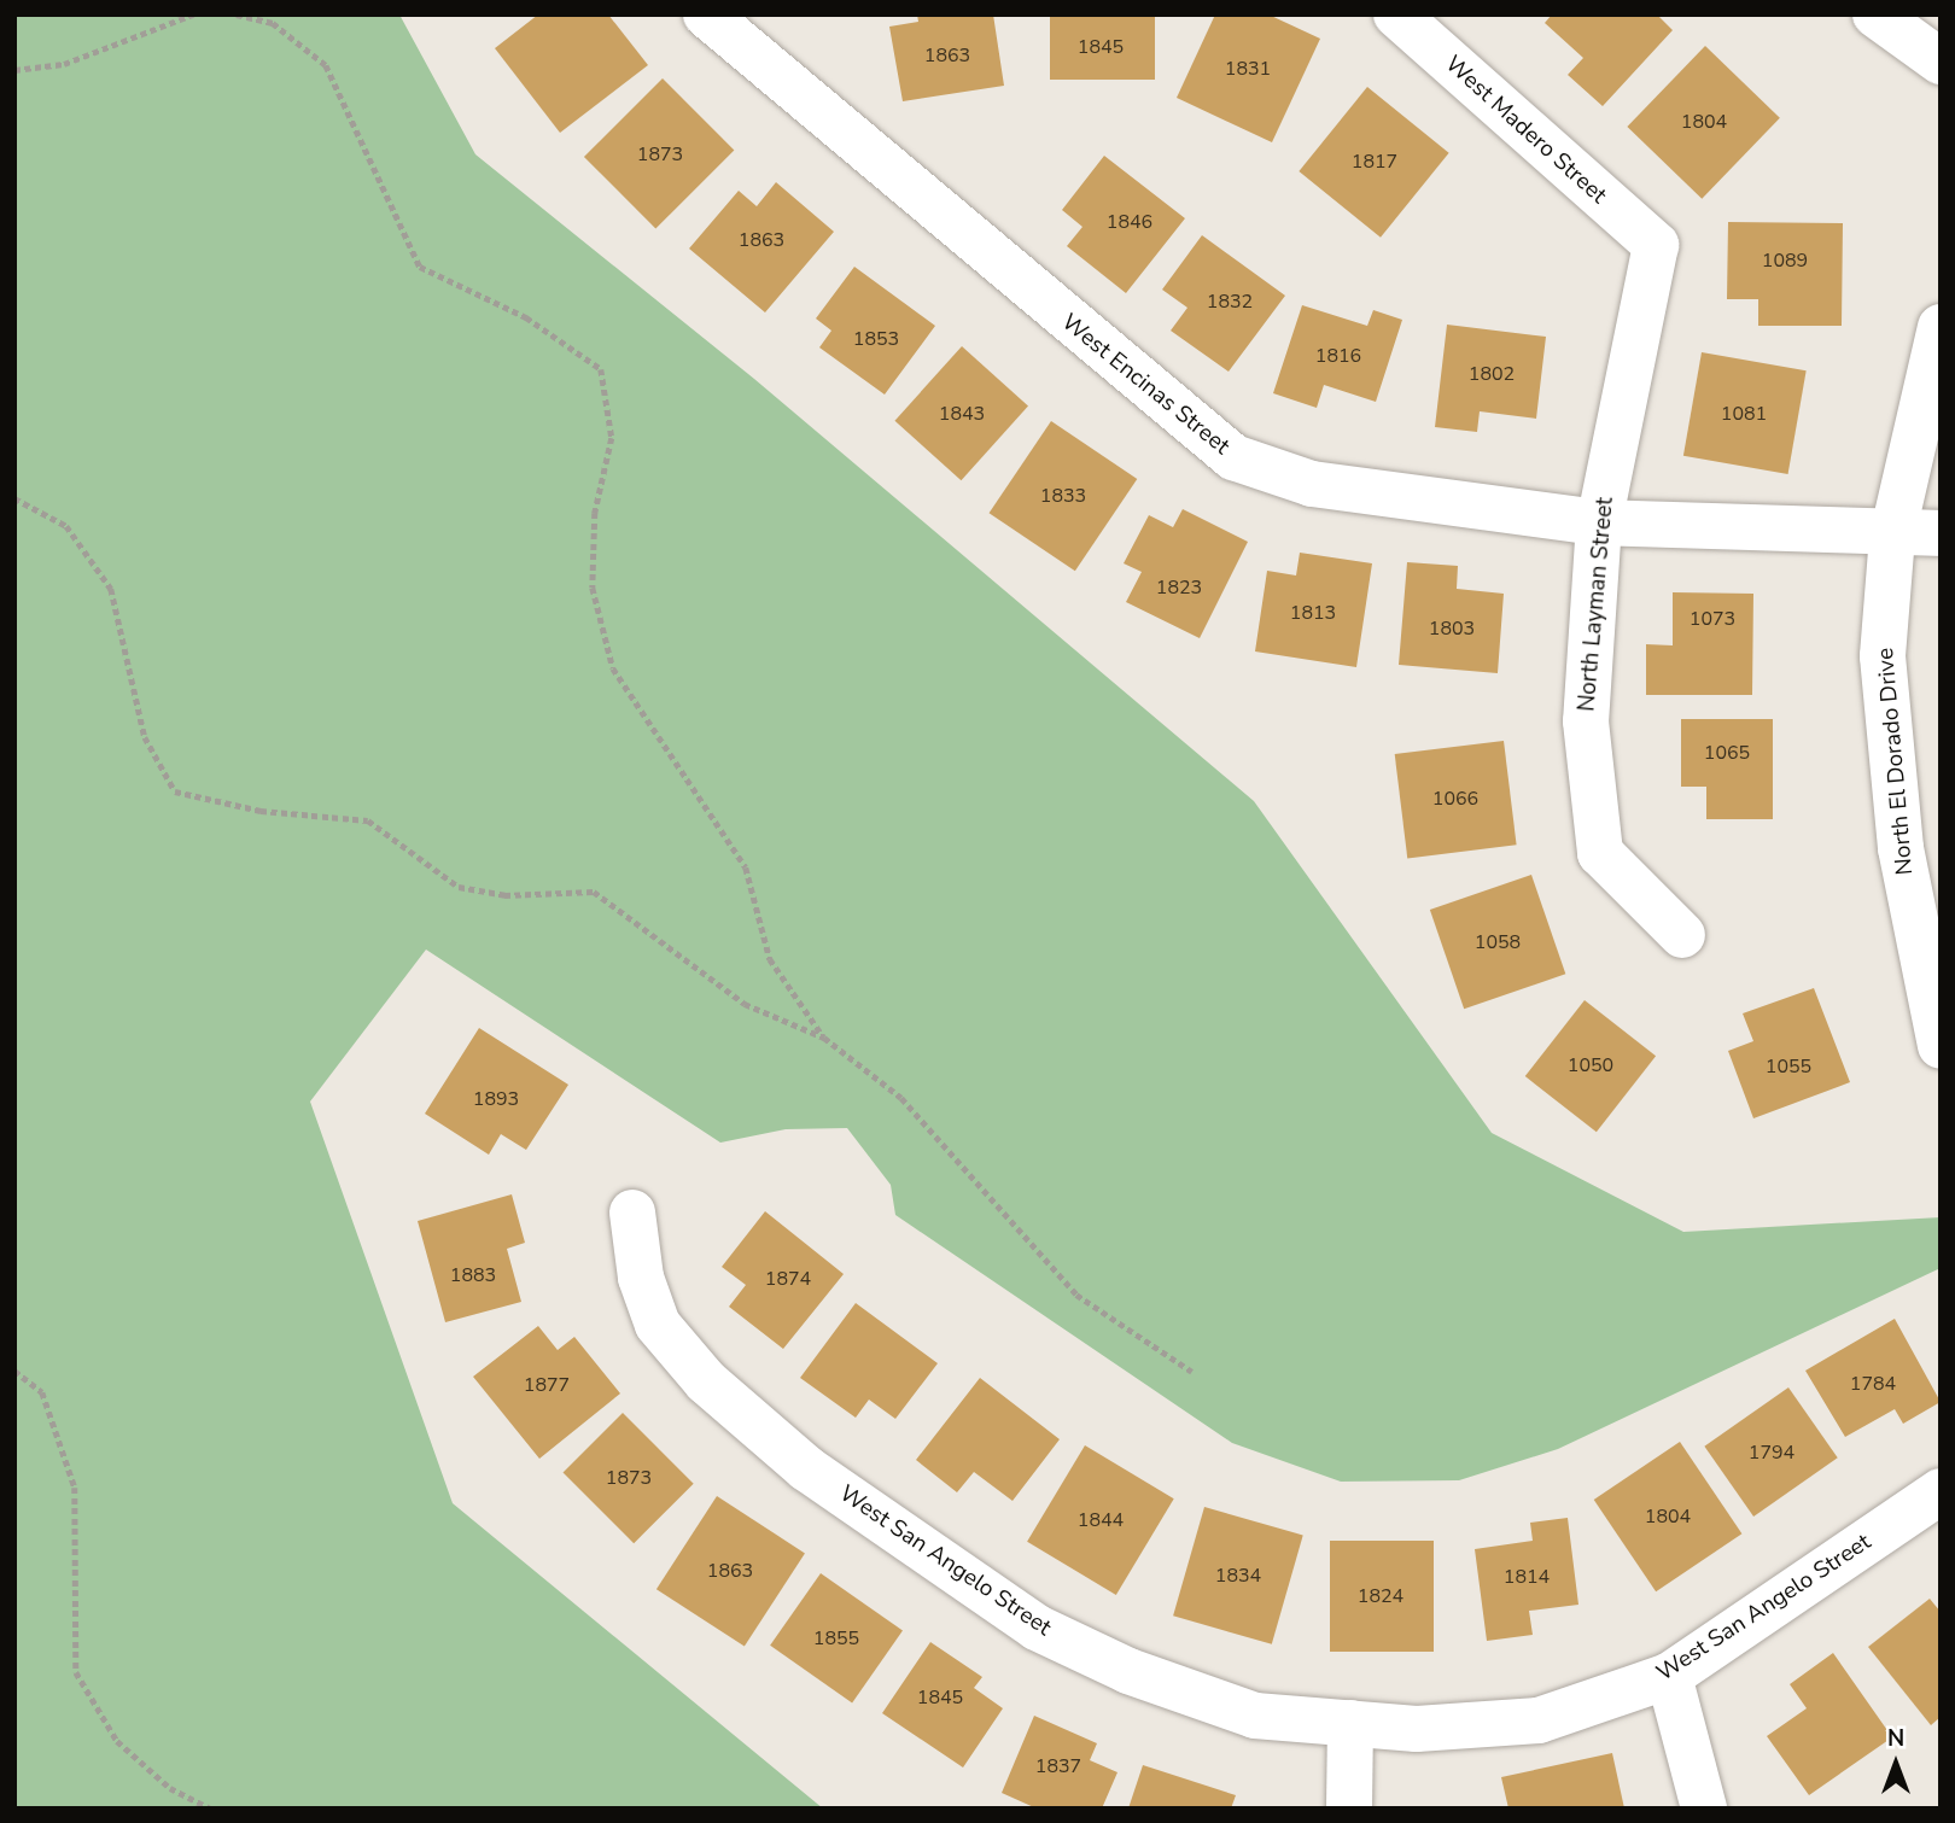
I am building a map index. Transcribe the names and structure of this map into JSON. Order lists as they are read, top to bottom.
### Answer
{
  "streets": {
    "street": [
      "West Madero Street",
      "West Encinas Street",
      "North Layman Street",
      "North El Dorado Drive",
      "West San Angelo Street"
    ]
  },
  "crossings": [
    ["West Madero Street", "North Layman Street"],
    ["West Encinas Street", "North Layman Street"],
    ["West Encinas Street", "North El Dorado Drive"]
  ],
  "house_numbers": [
    "1845",
    "1863",
    "1831",
    "1804",
    "1873",
    "1817",
    "1846",
    "1863",
    "1089",
    "1832",
    "1853",
    "1816",
    "1802",
    "1843",
    "1081",
    "1833",
    "1823",
    "1813",
    "1073",
    "1803",
    "1065",
    "1066",
    "1058",
    "1050",
    "1055",
    "1893",
    "1883",
    "1874",
    "1784",
    "1877",
    "1794",
    "1873",
    "1804",
    "1844",
    "1863",
    "1834",
    "1814",
    "1824",
    "1855",
    "1845",
    "1837"
  ],
  "north": "top"
}
